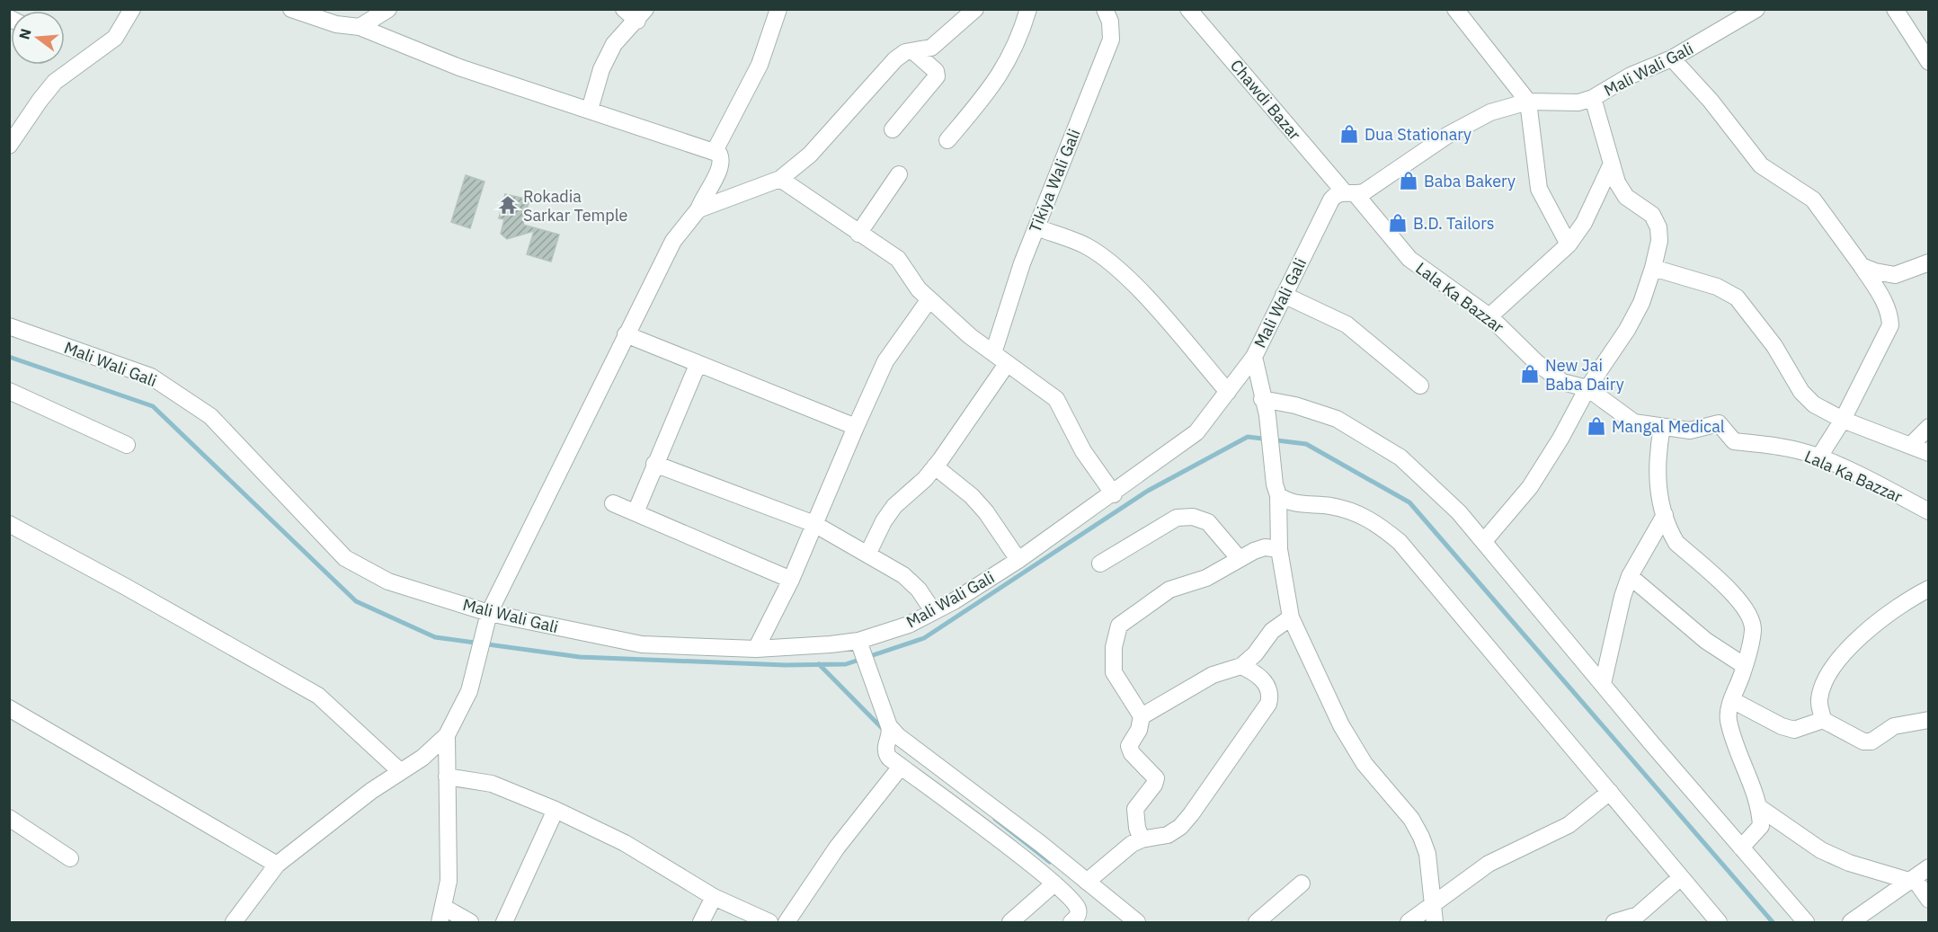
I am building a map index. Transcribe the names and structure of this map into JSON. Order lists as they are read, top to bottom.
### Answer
{
  "streets": {
    "street": [
      "Mali Wali Gali",
      "Chawdi Bazar",
      "Tikiya Wali Gali",
      "Lala Ka Bazzar"
    ]
  },
  "crossings": [
    ["Mali Wali Gali", "Chawdi Bazar"],
    ["Mali Wali Gali", "Lala Ka Bazzar"],
    ["Chawdi Bazar", "Lala Ka Bazzar"]
  ],
  "places": {
    "shop": [
      "Dua Stationary",
      "Baba Bakery",
      "B.D. Tailors",
      "New Jai Baba Dairy",
      "Mangal Medical"
    ],
    "temple": ["Rokadia Sarkar Temple"]
  },
  "north": "left"
}
